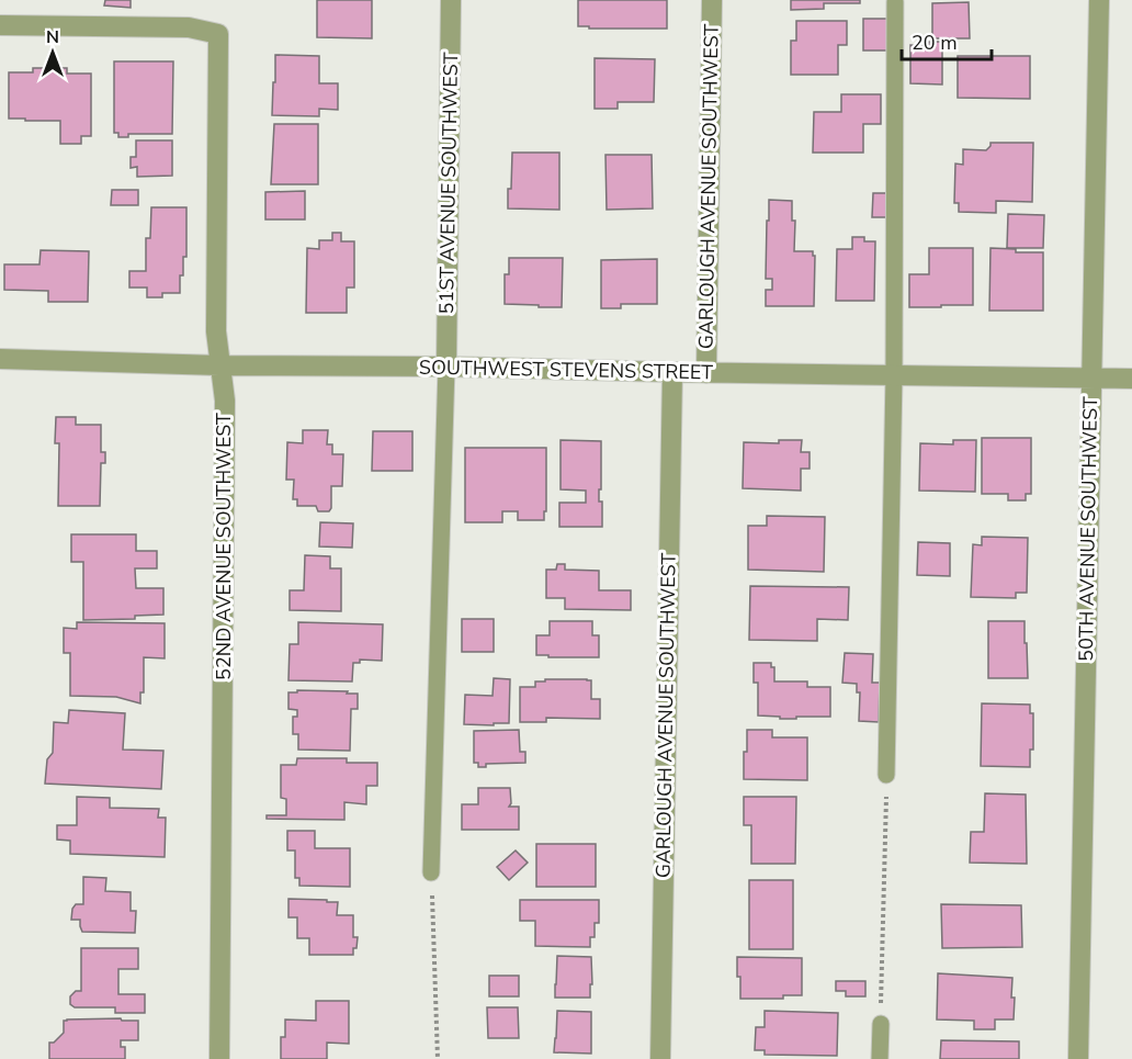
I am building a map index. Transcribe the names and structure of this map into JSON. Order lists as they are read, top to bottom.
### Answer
{
  "streets": {
    "street": [
      "51ST AVENUE SOUTHWEST",
      "GARLOUGH AVENUE SOUTHWEST",
      "SOUTHWEST STEVENS STREET",
      "50TH AVENUE SOUTHWEST",
      "52ND AVENUE SOUTHWEST"
    ]
  },
  "crossings": [
    ["51ST AVENUE SOUTHWEST", "SOUTHWEST STEVENS STREET"],
    ["GARLOUGH AVENUE SOUTHWEST", "SOUTHWEST STEVENS STREET"],
    ["SOUTHWEST STEVENS STREET", "50TH AVENUE SOUTHWEST"],
    ["SOUTHWEST STEVENS STREET", "52ND AVENUE SOUTHWEST"]
  ],
  "scale_bar": "20 m",
  "north": "top"
}
